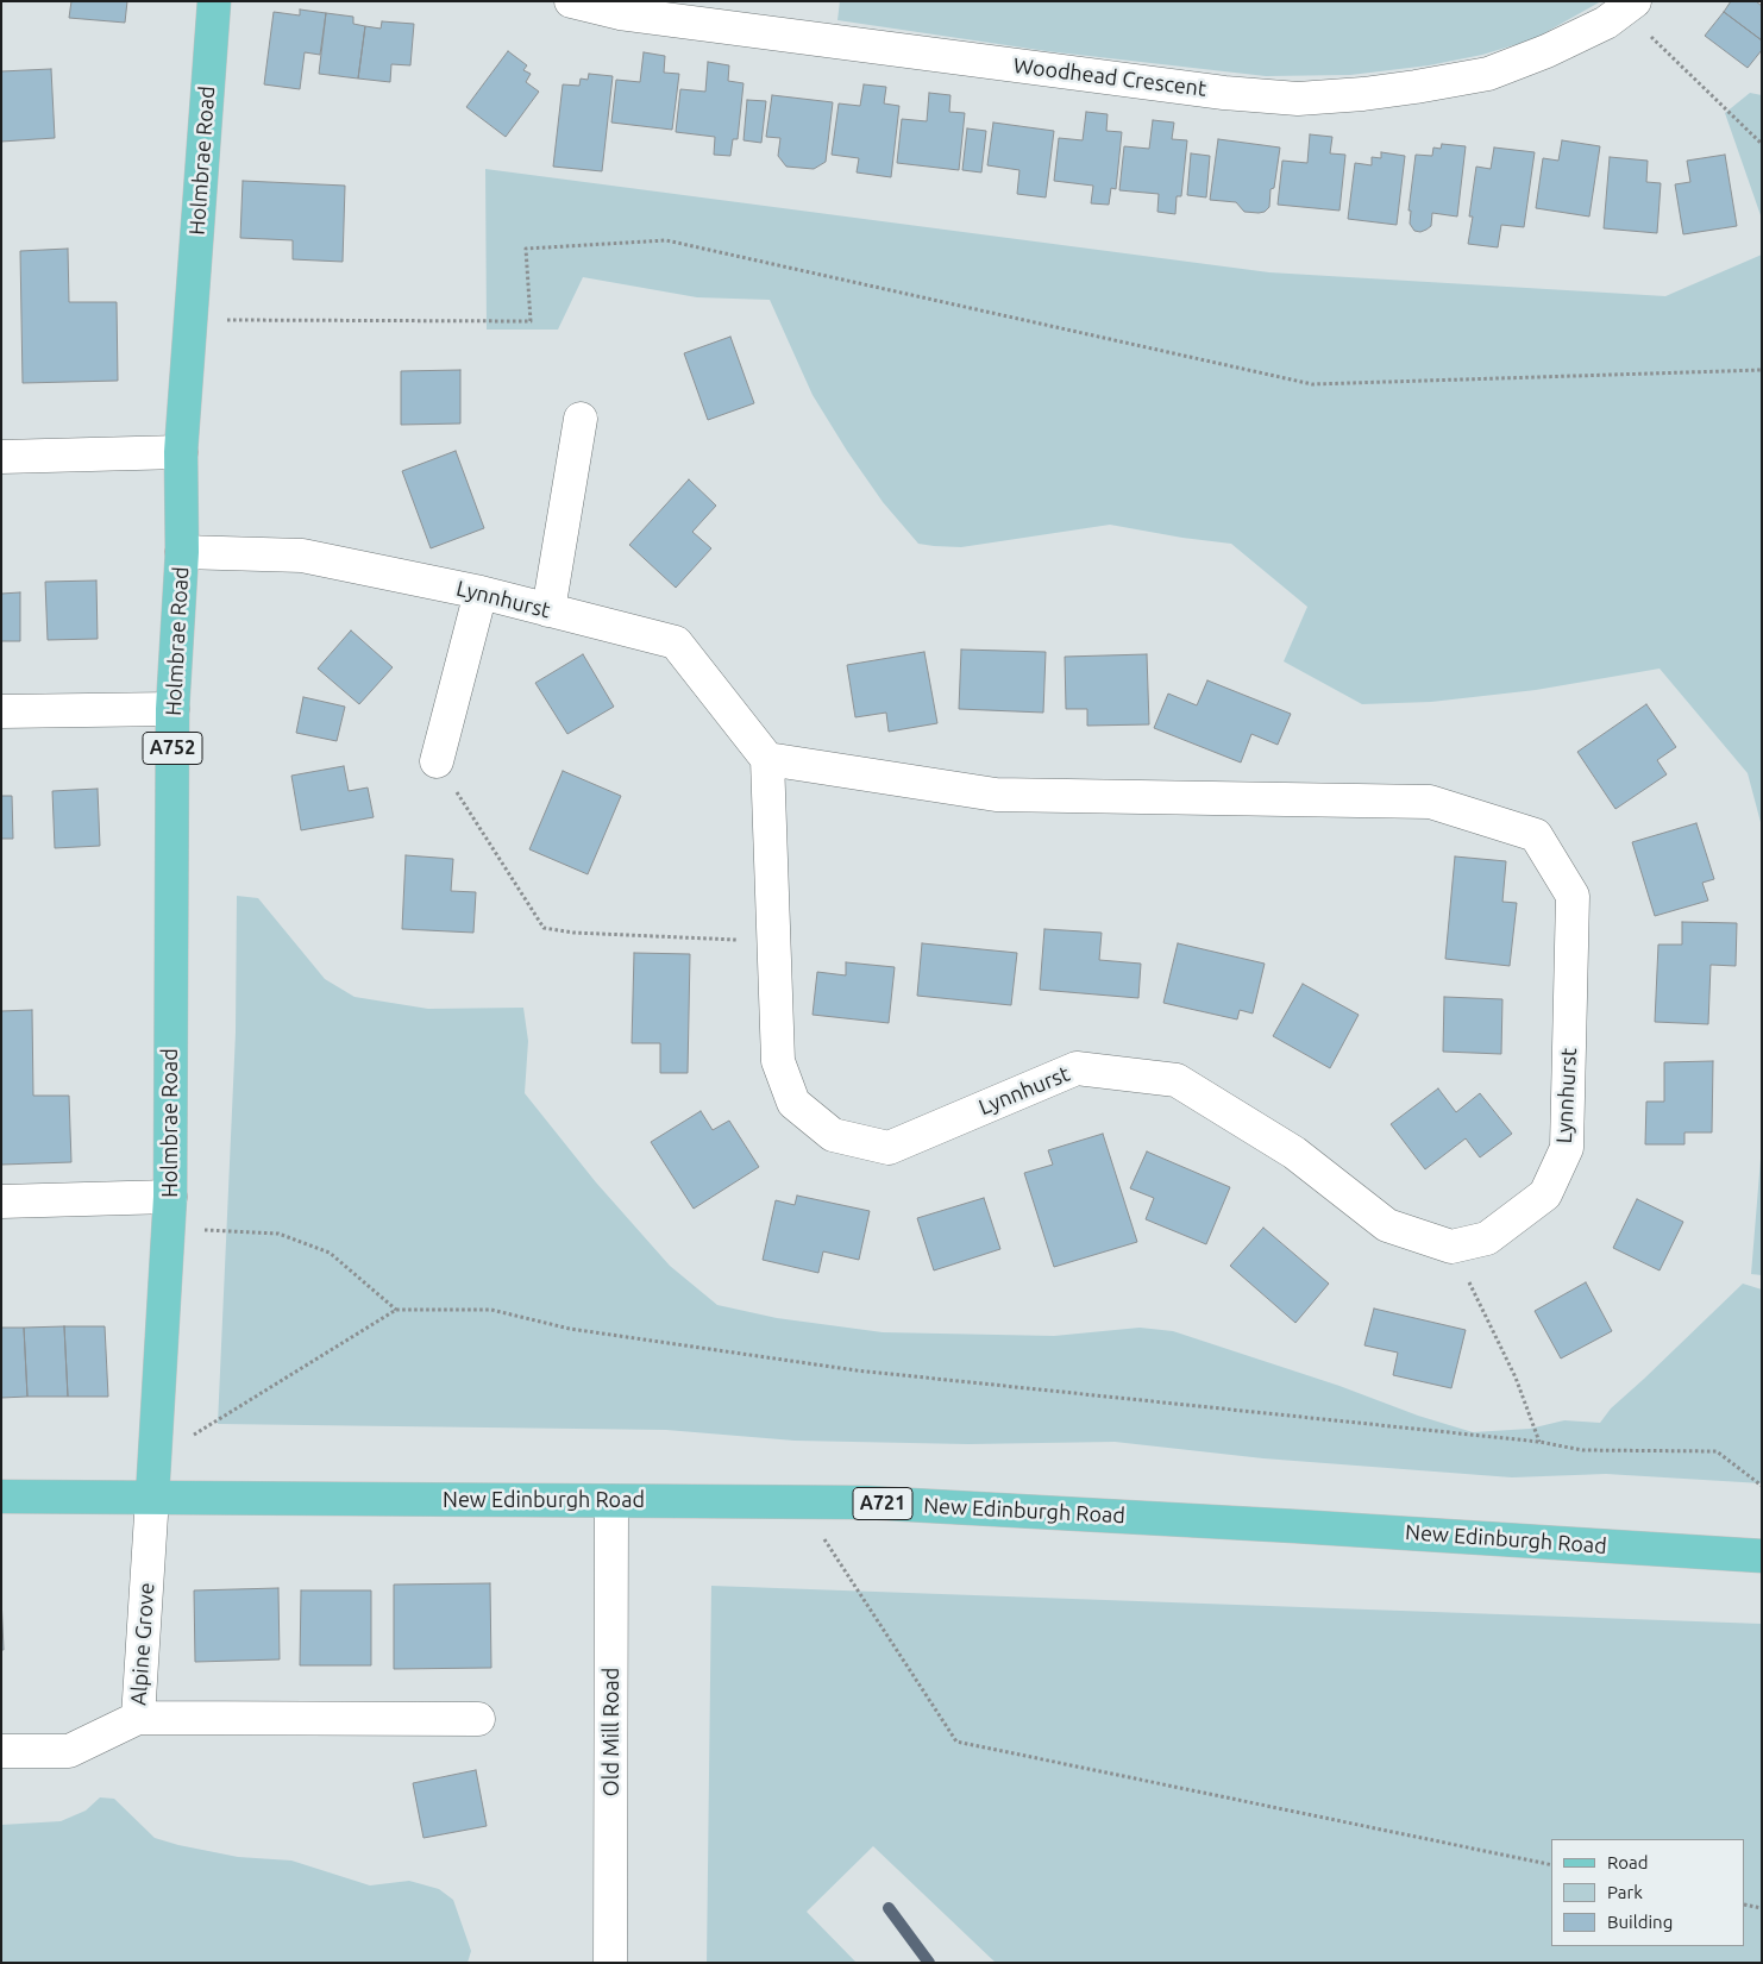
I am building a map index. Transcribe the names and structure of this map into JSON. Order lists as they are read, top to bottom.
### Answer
{
  "streets": {
    "main road": [
      "Holmbrae Road",
      "A752",
      "New Edinburgh Road",
      "A721"
    ],
    "street": [
      "Woodhead Crescent",
      "Lynnhurst",
      "Alpine Grove",
      "Old Mill Road"
    ]
  },
  "crossings": [
    ["Holmbrae Road", "Lynnhurst"],
    ["Holmbrae Road", "New Edinburgh Road"],
    ["Holmbrae Road", "Alpine Grove"],
    ["New Edinburgh Road", "Alpine Grove"],
    ["New Edinburgh Road", "Old Mill Road"]
  ],
  "legend": ["Road", "Park", "Building"]
}
